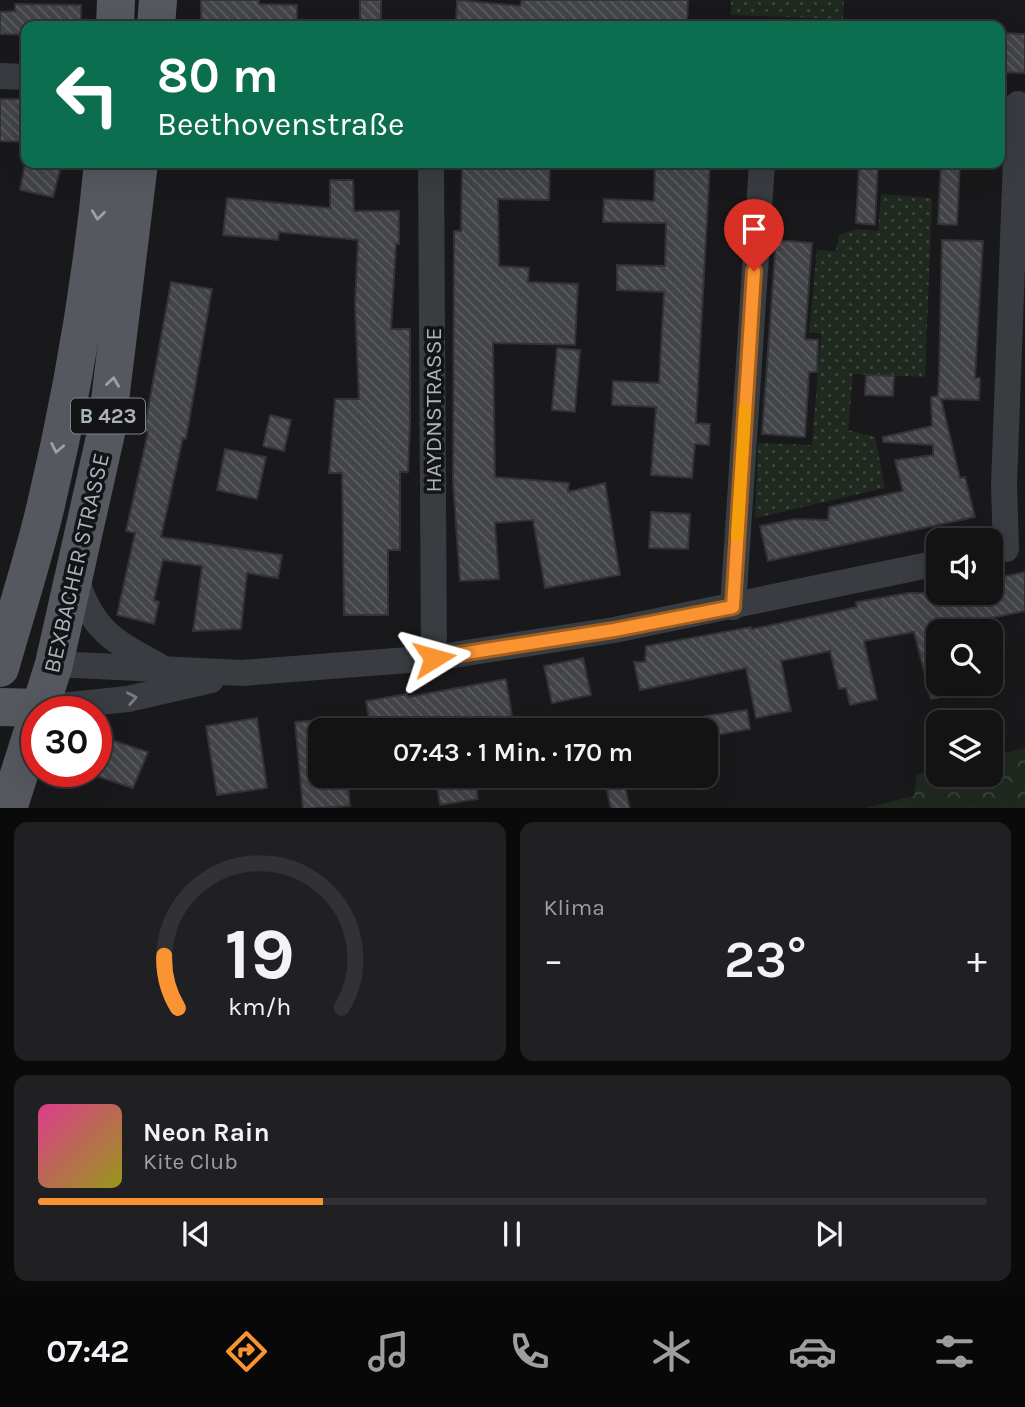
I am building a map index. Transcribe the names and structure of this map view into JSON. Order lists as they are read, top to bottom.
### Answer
{
  "streets": {
    "main road": ["B 423", "BEXBACHER STRASSE"],
    "street": ["HAYDNSTRASSE"]
  },
  "page": {
    "turn": ["80 m", "Beethovenstraße"],
    "limit": "30",
    "trip": "07:43 · 1 Min. · 170 m",
    "tile": "Klima",
    "heat": ["−", "23°", "+"],
    "song": ["Neon Rain", "Kite Club"],
    "tabs": "07:42",
    "gauge": ["19", "km/h"]
  }
}
